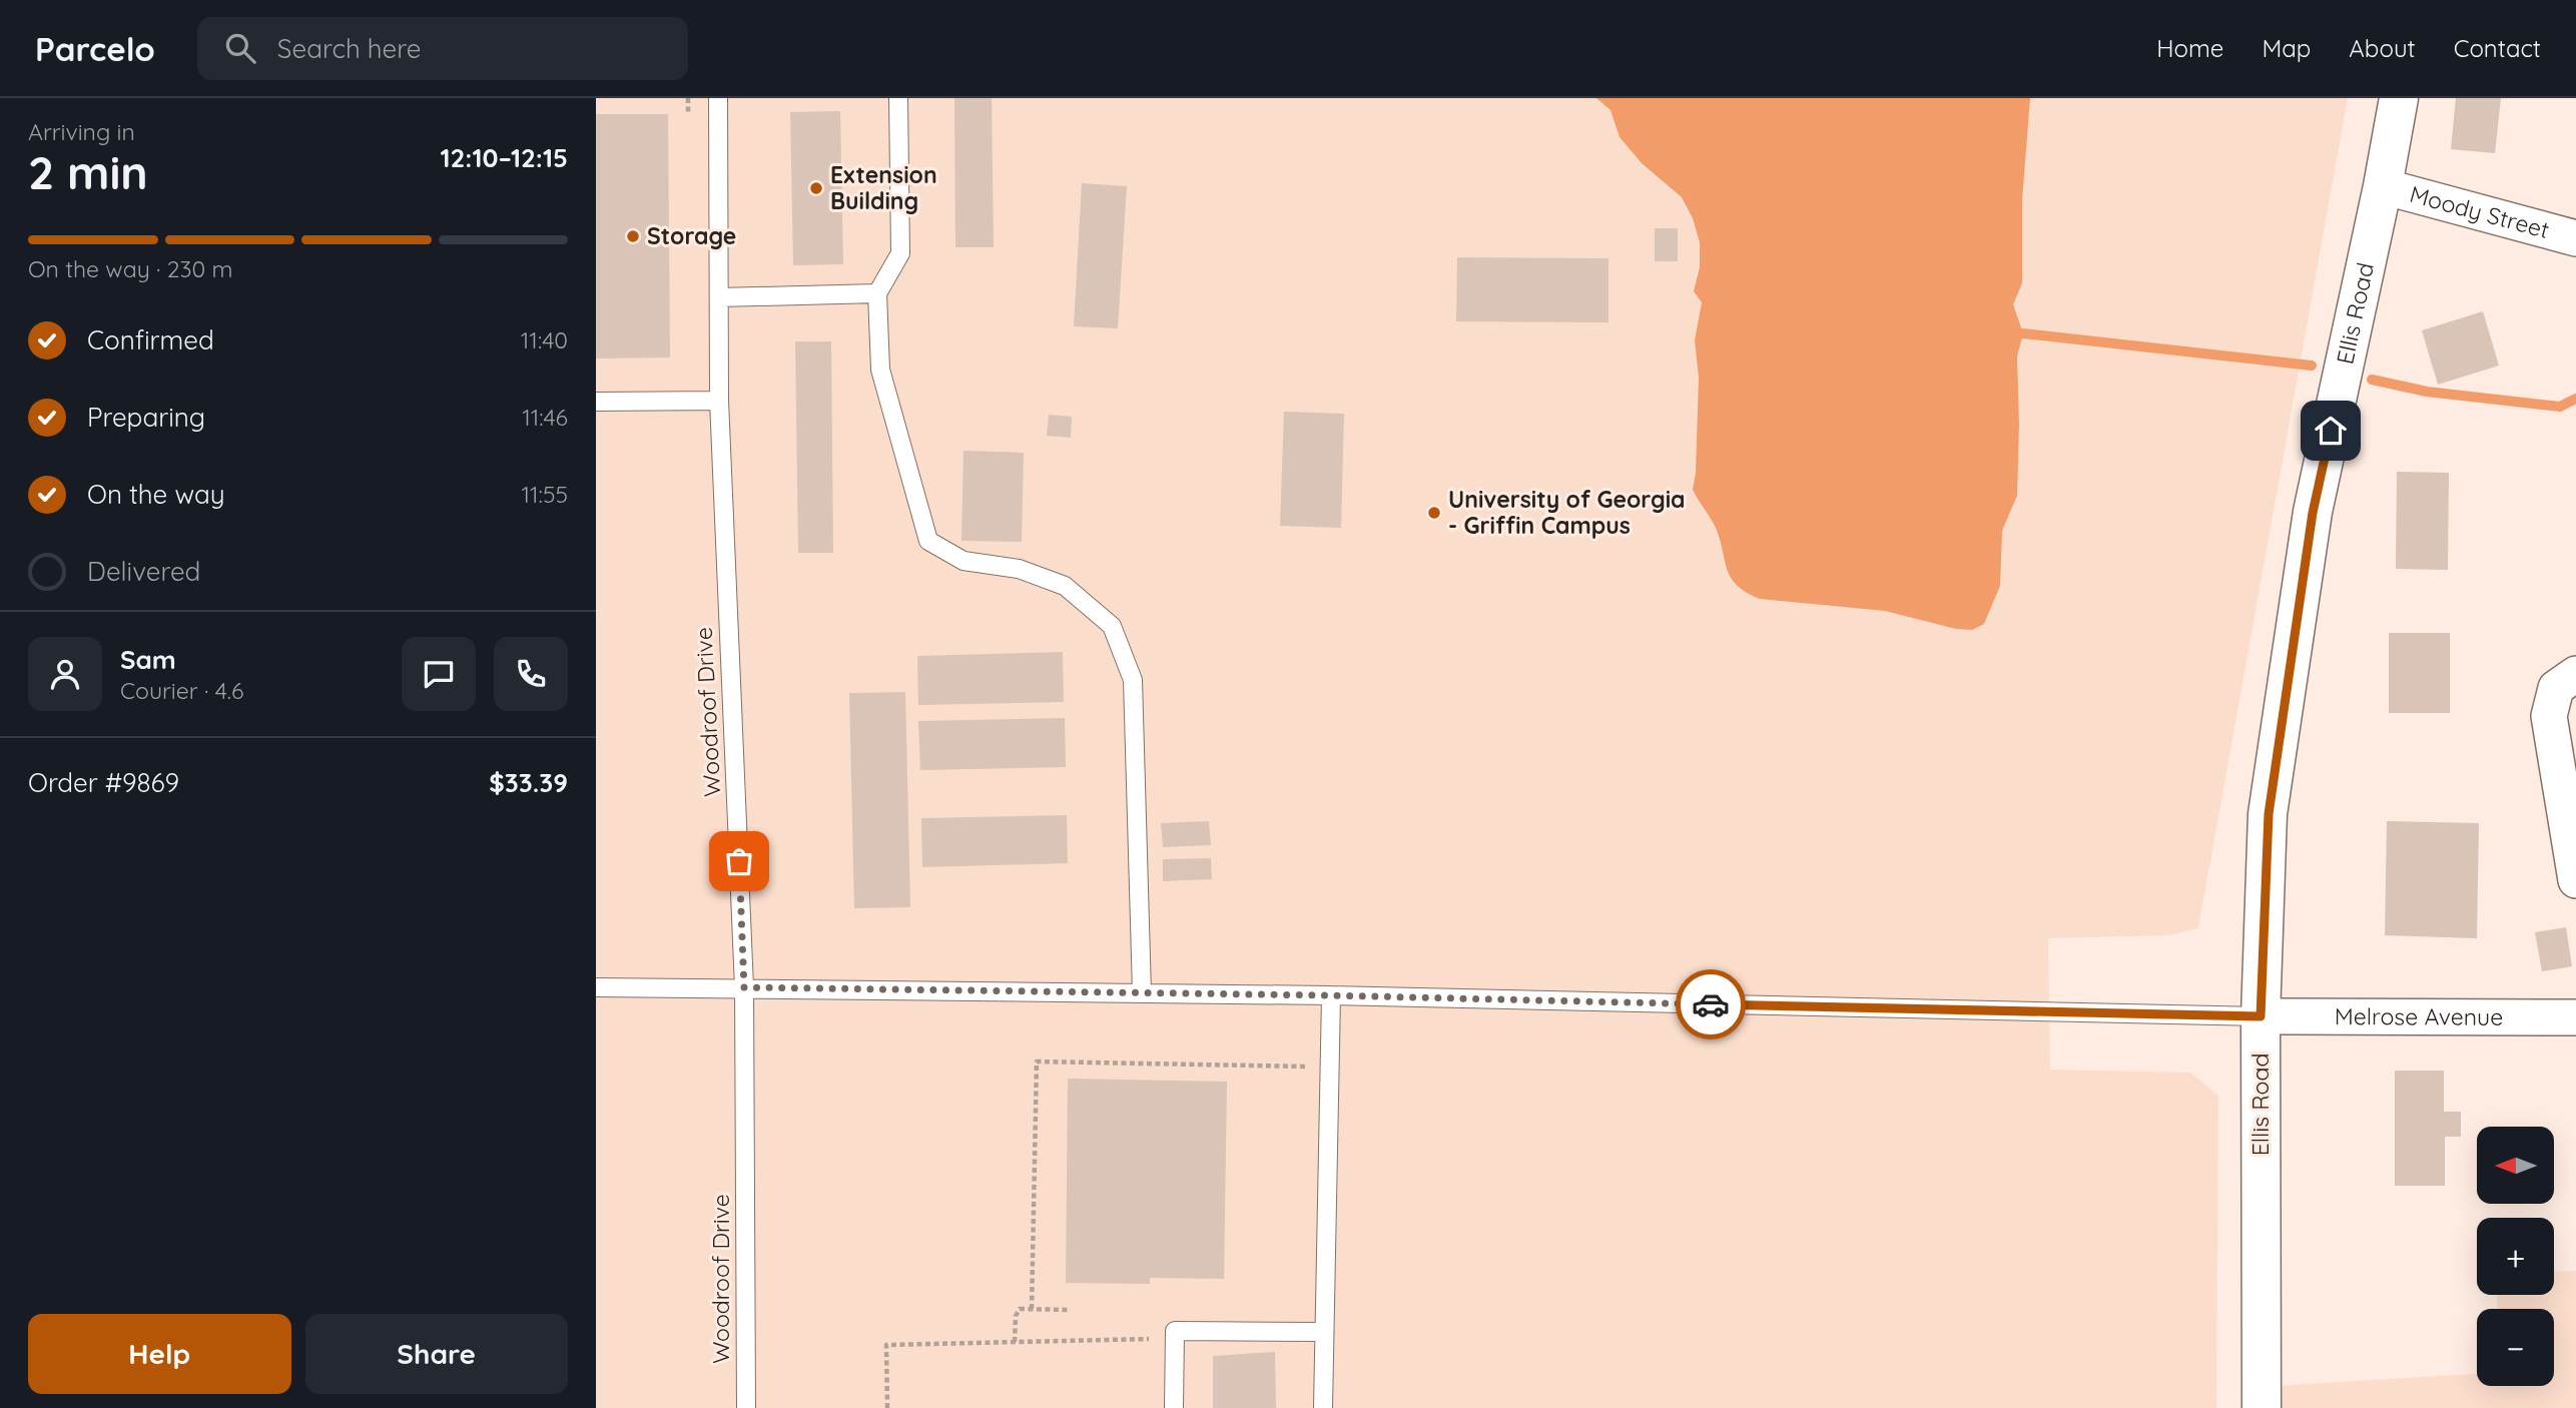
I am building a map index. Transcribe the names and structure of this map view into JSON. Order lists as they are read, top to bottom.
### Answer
{
  "streets": {
    "street": ["Moody Street", "Ellis Road", "Melrose Avenue"],
    "lane": ["Woodroof Drive"]
  },
  "crossings": [
    ["Moody Street", "Ellis Road"],
    ["Ellis Road", "Melrose Avenue"]
  ],
  "places": ["Extension Building", "Storage", "University of Georgia - Griffin Campus"],
  "north": "left",
  "page": {
    "header": "Parcelo",
    "search": "Search here",
    "nav": [
      "Home",
      "Map",
      "About",
      "Contact"
    ],
    "heading": ["2 min", "Arriving in", "12:10–12:15"],
    "panel": [
      "Sam",
      "Courier · 4.6",
      "Order #9869",
      "$33.39"
    ],
    "bar": "On the way · 230 m",
    "list": [
      ["Confirmed", "11:40"],
      ["Preparing", "11:46"],
      ["On the way", "11:55"],
      "Delivered"
    ],
    "map_buttons": ["+", "−"],
    "buttons": ["Help", "Share"]
  }
}
